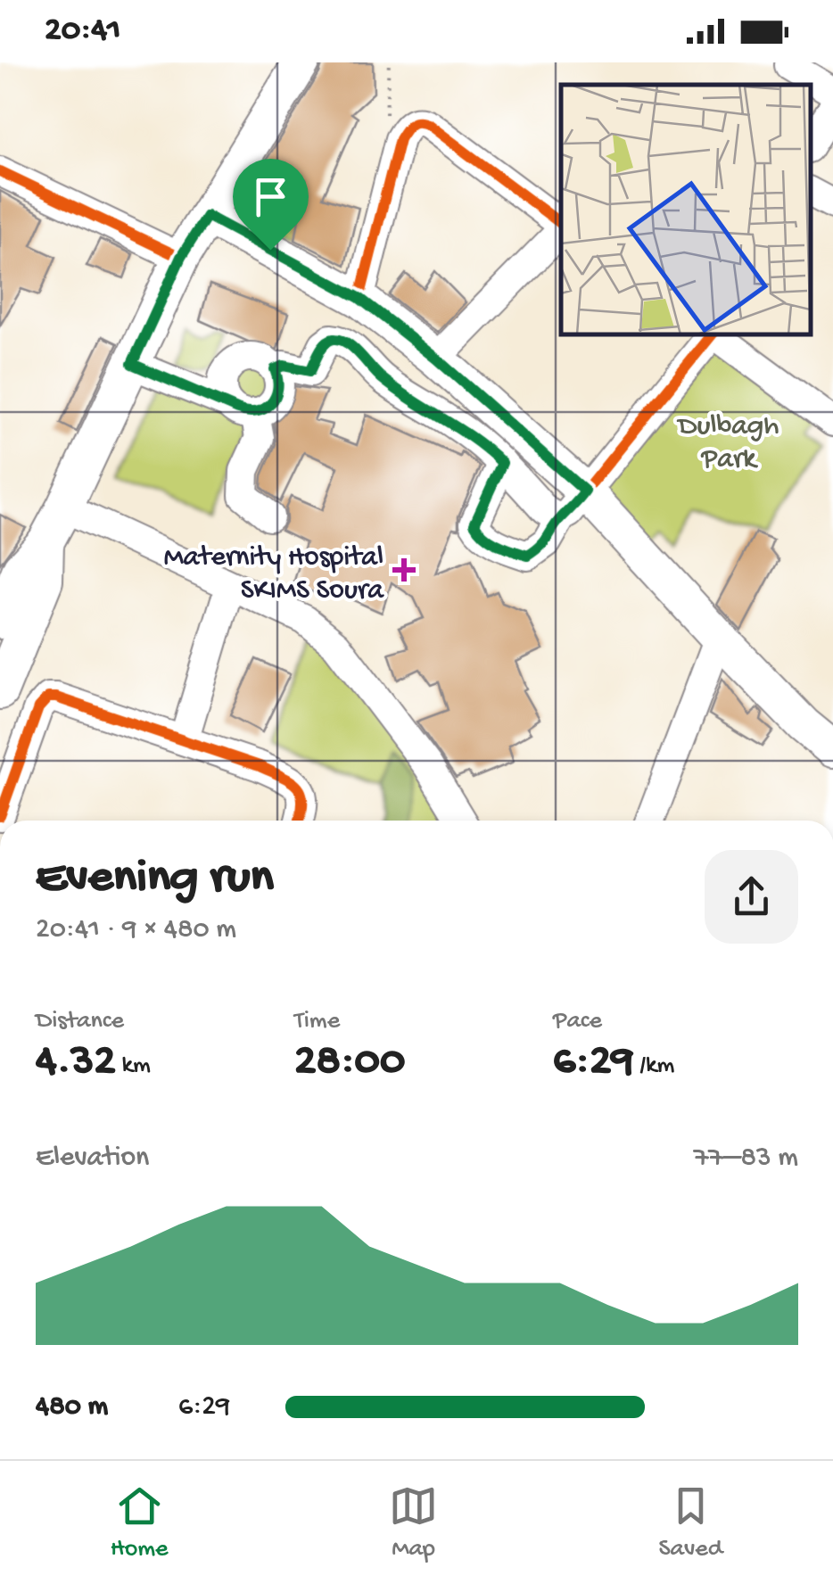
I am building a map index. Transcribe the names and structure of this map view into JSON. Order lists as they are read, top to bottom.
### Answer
{
  "parks": ["Dulbagh Park"],
  "places": {
    "health": ["Maternity Hospital SKIMS Soura"]
  },
  "page": {
    "status": "20:41",
    "heading": ["Evening run", "20:41 · 9 × 480 m"],
    "stats": [
      ["Distance", "4.32 km"],
      ["Time", "28:00"],
      ["Pace", "6:29 /km"]
    ],
    "chart": ["Elevation", "77–83 m"],
    "list": [
      {
        "name": "480 m",
        "note": "6:29"
      }
    ],
    "tabs": ["Home", "Map", "Saved"]
  }
}
